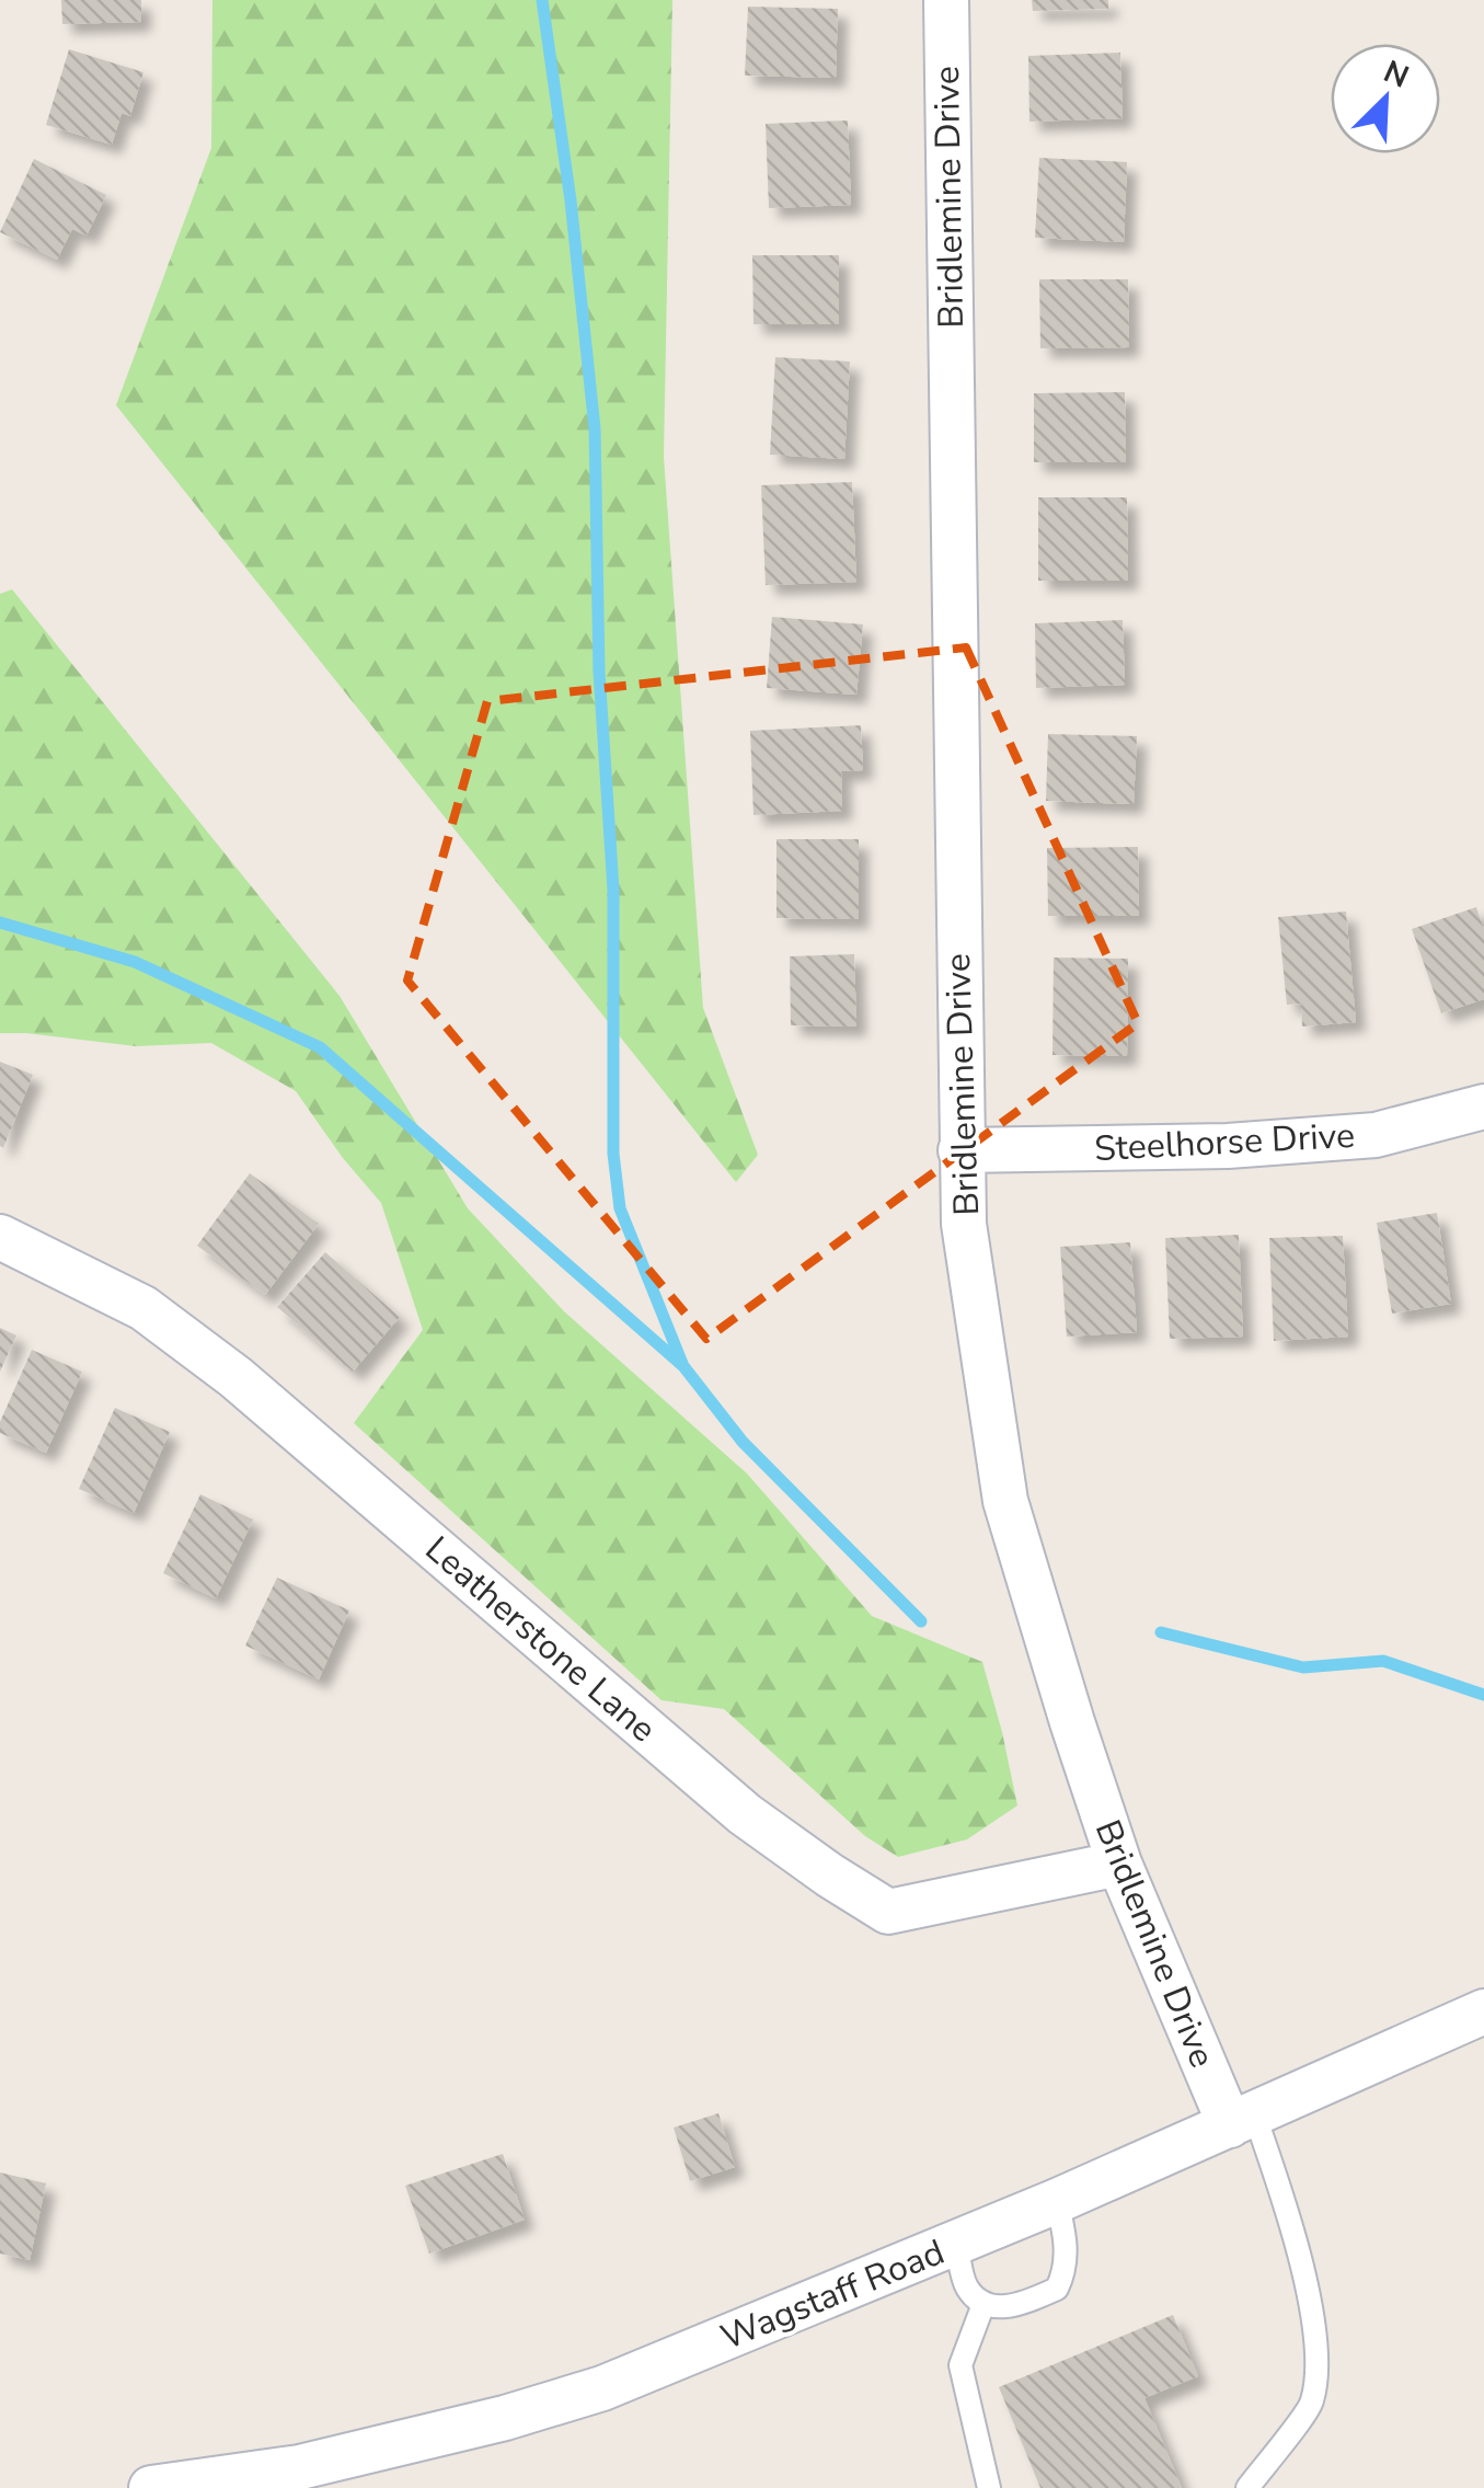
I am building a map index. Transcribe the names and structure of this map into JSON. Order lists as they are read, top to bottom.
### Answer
{
  "streets": {
    "street": [
      "Bridlemine Drive",
      "Steelhorse Drive",
      "Leatherstone Lane",
      "Wagstaff Road"
    ]
  },
  "crossings": [
    ["Bridlemine Drive", "Steelhorse Drive"],
    ["Bridlemine Drive", "Leatherstone Lane"],
    ["Bridlemine Drive", "Wagstaff Road"]
  ],
  "north": "top right"
}
